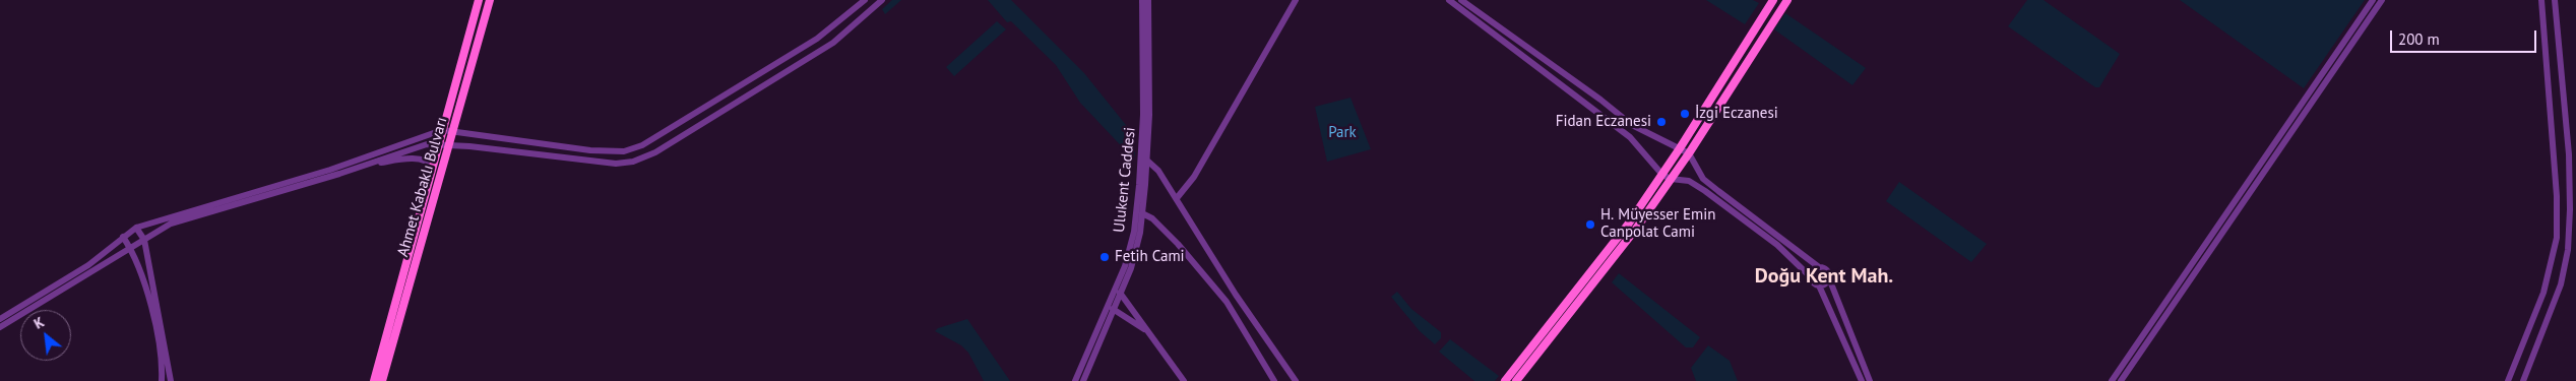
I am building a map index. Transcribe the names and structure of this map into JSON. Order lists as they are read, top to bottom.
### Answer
{
  "streets": {
    "main road": ["Ahmet Kabaklı Bulvarı"],
    "street": ["Ulukent Caddesi"]
  },
  "districts": ["Doğu Kent Mah."],
  "parks": ["Park"],
  "places": [
    "İzgi Eczanesi",
    "Fidan Eczanesi",
    "H. Müyesser Emin Canpolat Cami",
    "Fetih Cami"
  ],
  "scale_bar": "200 m",
  "north": "top left"
}
